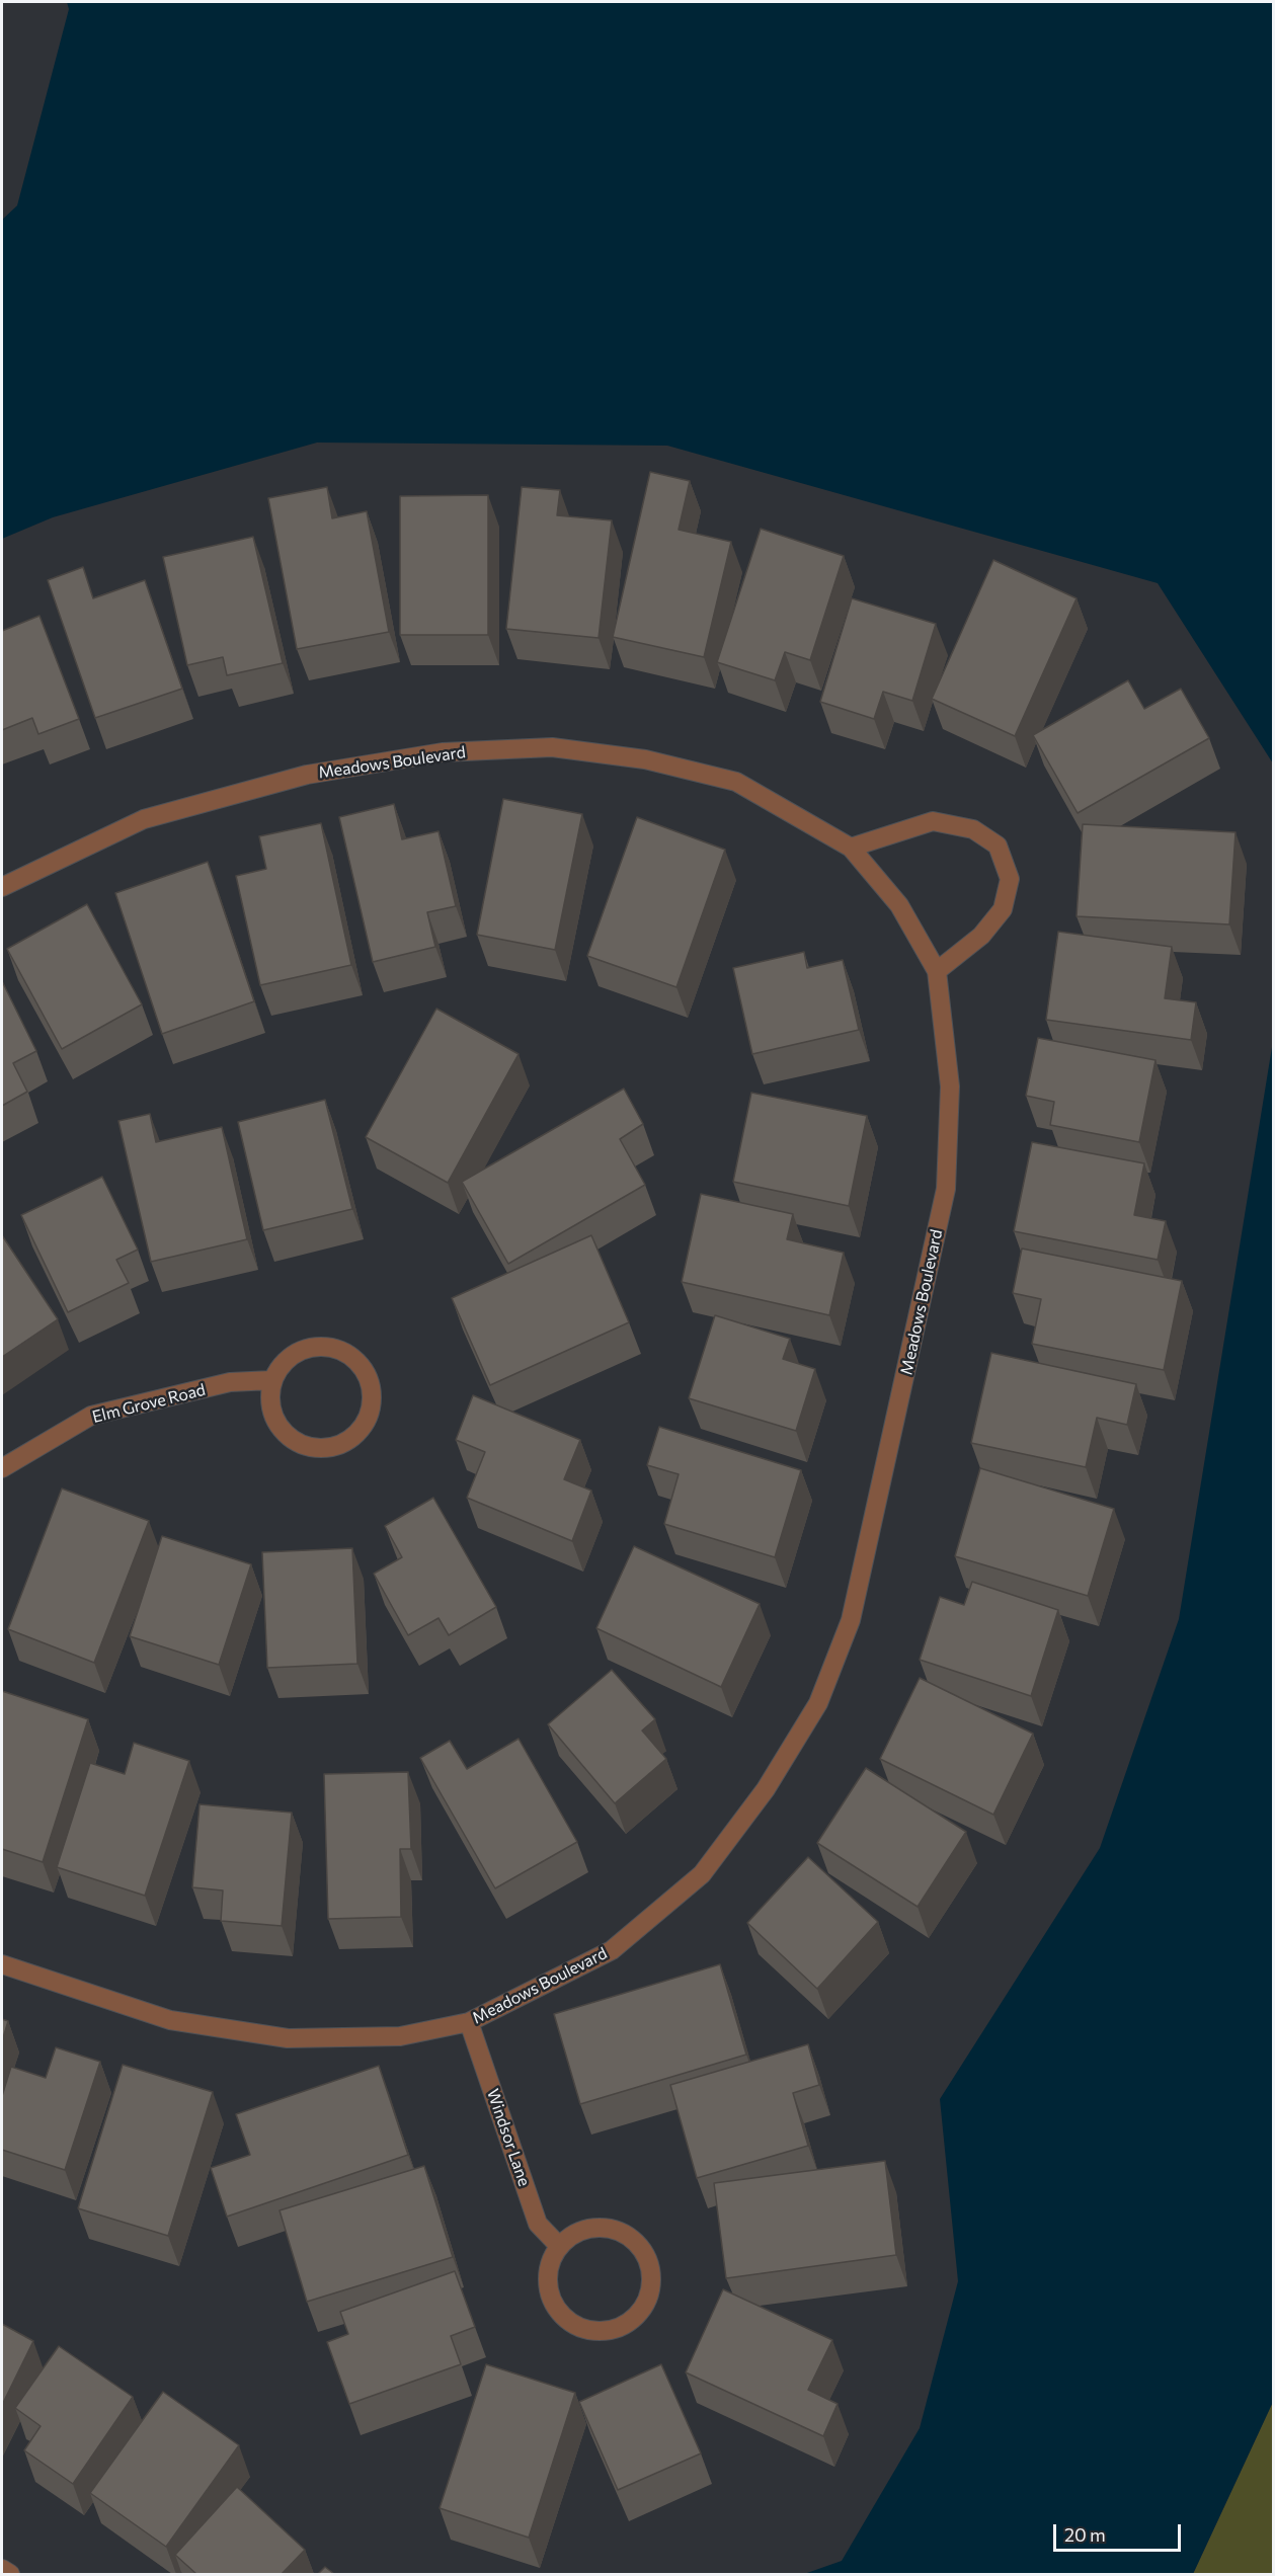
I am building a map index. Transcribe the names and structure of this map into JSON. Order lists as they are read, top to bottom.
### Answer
{
  "streets": {
    "street": ["Meadows Boulevard", "Elm Grove Road", "Windsor Lane"]
  },
  "crossings": [
    ["Meadows Boulevard", "Windsor Lane"]
  ],
  "scale_bar": "20 m"
}
